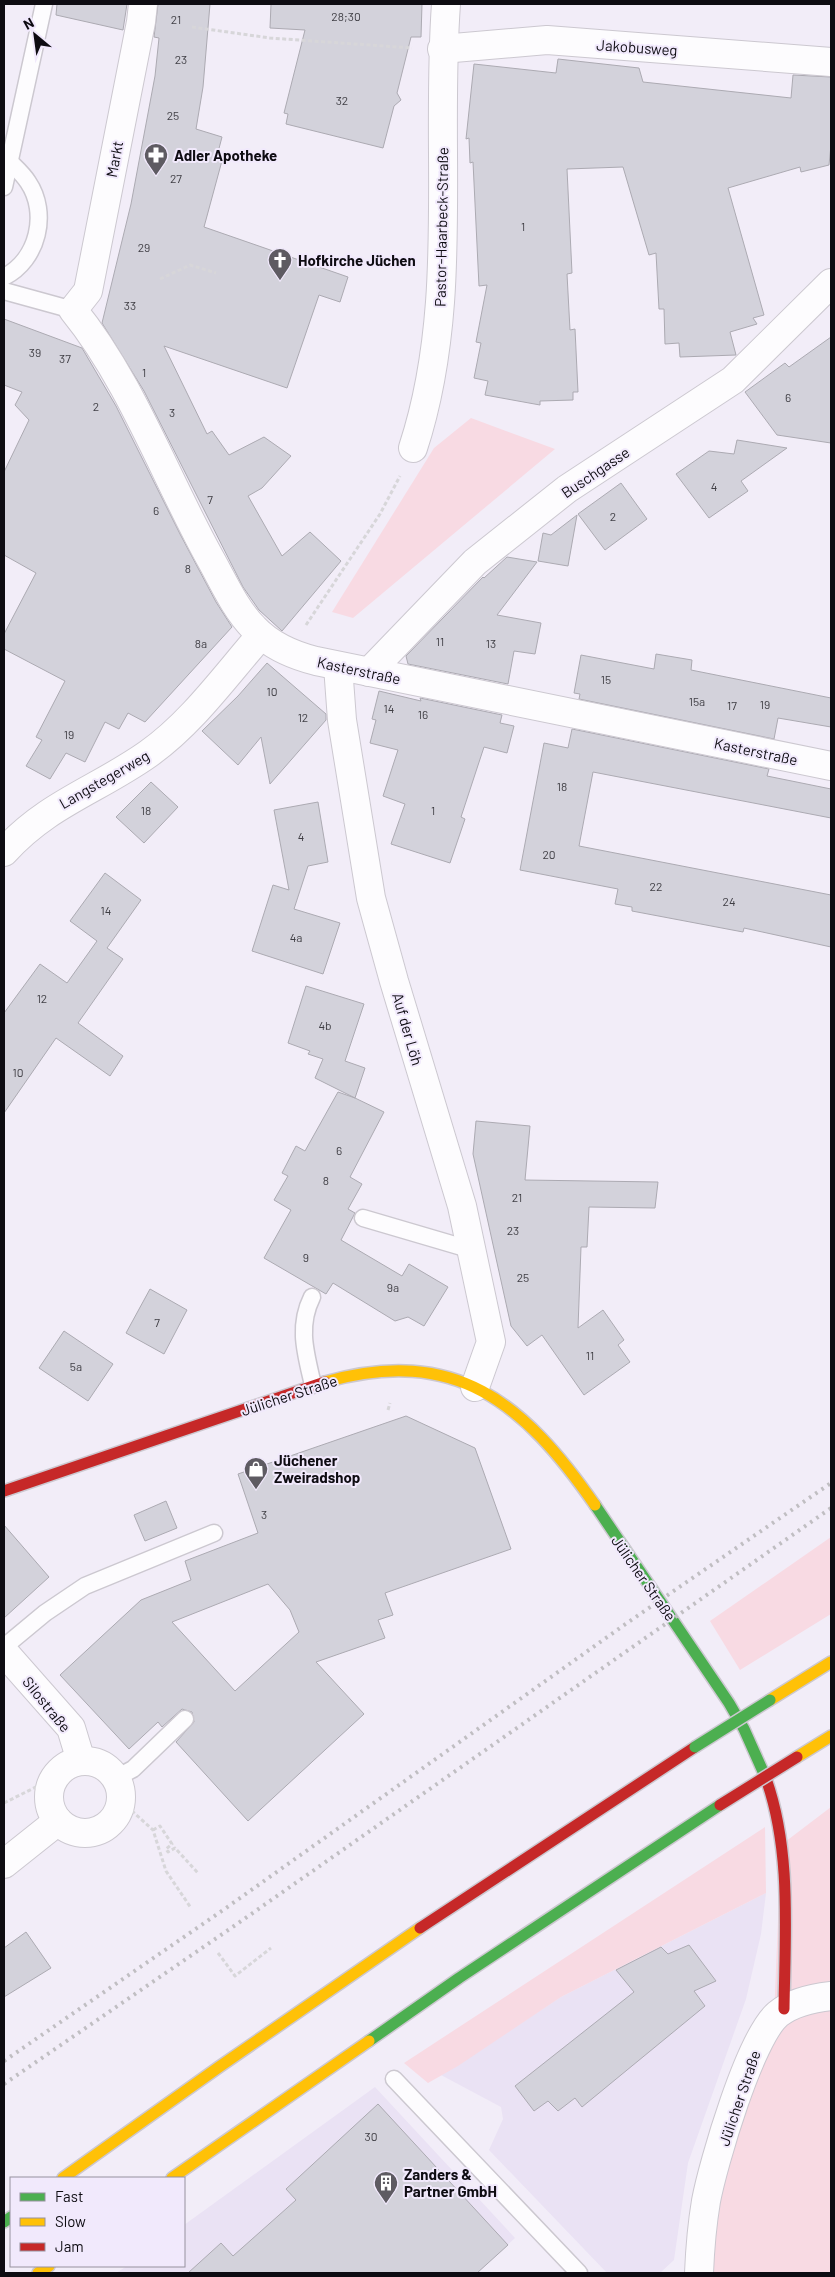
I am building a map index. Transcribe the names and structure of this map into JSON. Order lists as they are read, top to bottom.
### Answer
{
  "streets": {
    "main road": ["Jülicher Straße"],
    "street": [
      "Jakobusweg",
      "Markt",
      "Pastor-Haarbeck-Straße",
      "Buschgasse",
      "Kasterstraße",
      "Langstegerweg",
      "Auf der Löh",
      "Silostraße"
    ]
  },
  "crossings": [
    ["Jakobusweg", "Pastor-Haarbeck-Straße"],
    ["Markt", "Kasterstraße"],
    ["Buschgasse", "Kasterstraße"],
    ["Kasterstraße", "Langstegerweg"],
    ["Kasterstraße", "Auf der Löh"],
    ["Auf der Löh", "Jülicher Straße"]
  ],
  "places": {
    "pharmacy": ["Adler Apotheke"],
    "church": ["Hofkirche Jüchen"],
    "shop": ["Jüchener Zweiradshop"],
    "building": ["Zanders & Partner GmbH"]
  },
  "house_numbers": [
    "28;30",
    "21",
    "23",
    "32",
    "25",
    "27",
    "1",
    "29",
    "33",
    "39",
    "37",
    "1",
    "6",
    "2",
    "3",
    "4",
    "7",
    "6",
    "2",
    "8",
    "11",
    "8a",
    "13",
    "15",
    "10",
    "15a",
    "19",
    "17",
    "14",
    "16",
    "12",
    "19",
    "18",
    "18",
    "1",
    "4",
    "20",
    "22",
    "24",
    "14",
    "4a",
    "12",
    "4b",
    "10",
    "6",
    "8",
    "21",
    "23",
    "9",
    "25",
    "9a",
    "7",
    "11",
    "5a",
    "3",
    "30"
  ],
  "legend": ["Fast", "Slow", "Jam"],
  "north": "top left"
}
